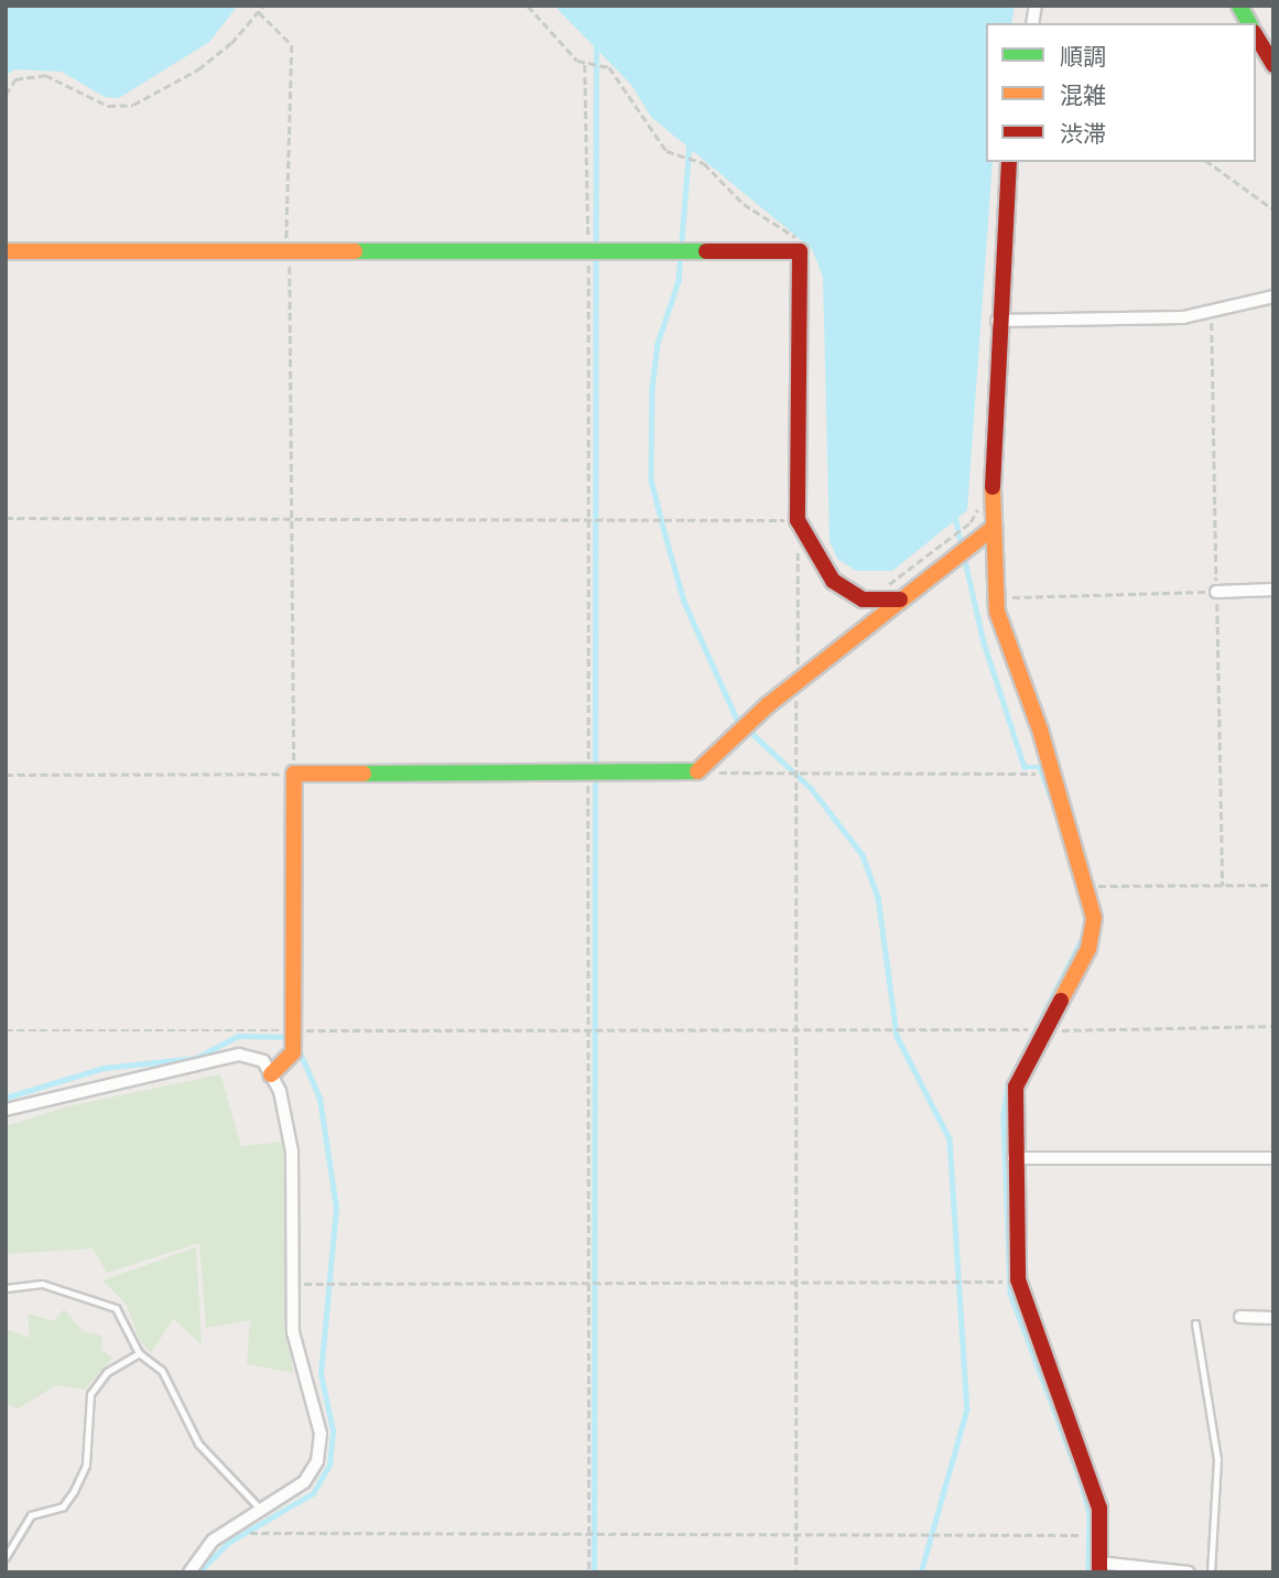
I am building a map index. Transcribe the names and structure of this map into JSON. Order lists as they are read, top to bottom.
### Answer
{
  "legend": ["順調", "混雑", "渋滞"]
}
